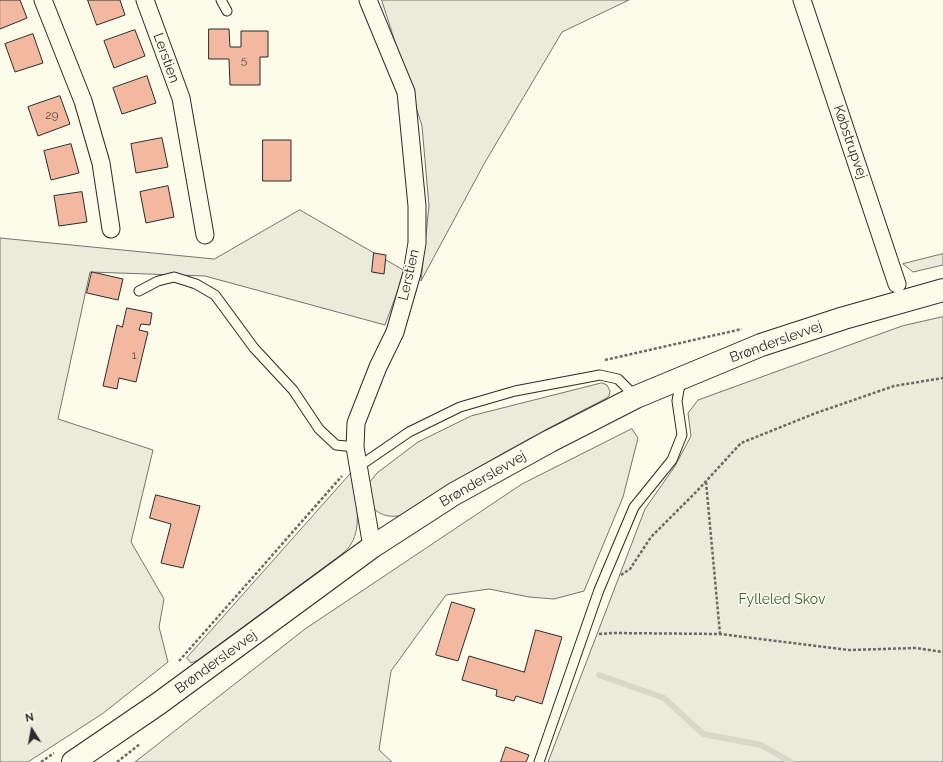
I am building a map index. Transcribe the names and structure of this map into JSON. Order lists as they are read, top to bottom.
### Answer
{
  "streets": {
    "main road": ["Brønderslevvej"],
    "street": ["Lerstien", "Købstrupvej"]
  },
  "crossings": [
    ["Lerstien", "Brønderslevvej"]
  ],
  "parks": ["Fylleled Skov"],
  "house_numbers": ["5", "29", "1"],
  "north": "top"
}
